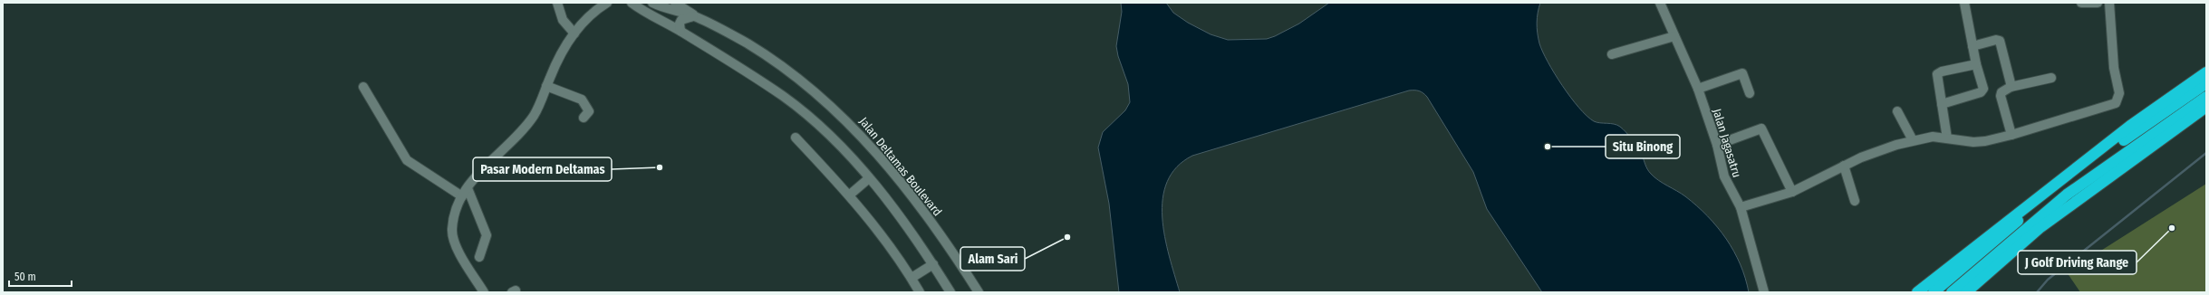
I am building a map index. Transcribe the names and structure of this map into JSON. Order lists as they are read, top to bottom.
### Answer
{
  "streets": {
    "street": ["Jalan Jagasatru", "Jalan Deltamas Boulevard"]
  },
  "places": [
    "Situ Binong",
    "Pasar Modern Deltamas",
    "J Golf Driving Range",
    "Alam Sari"
  ],
  "scale_bar": "50 m"
}
